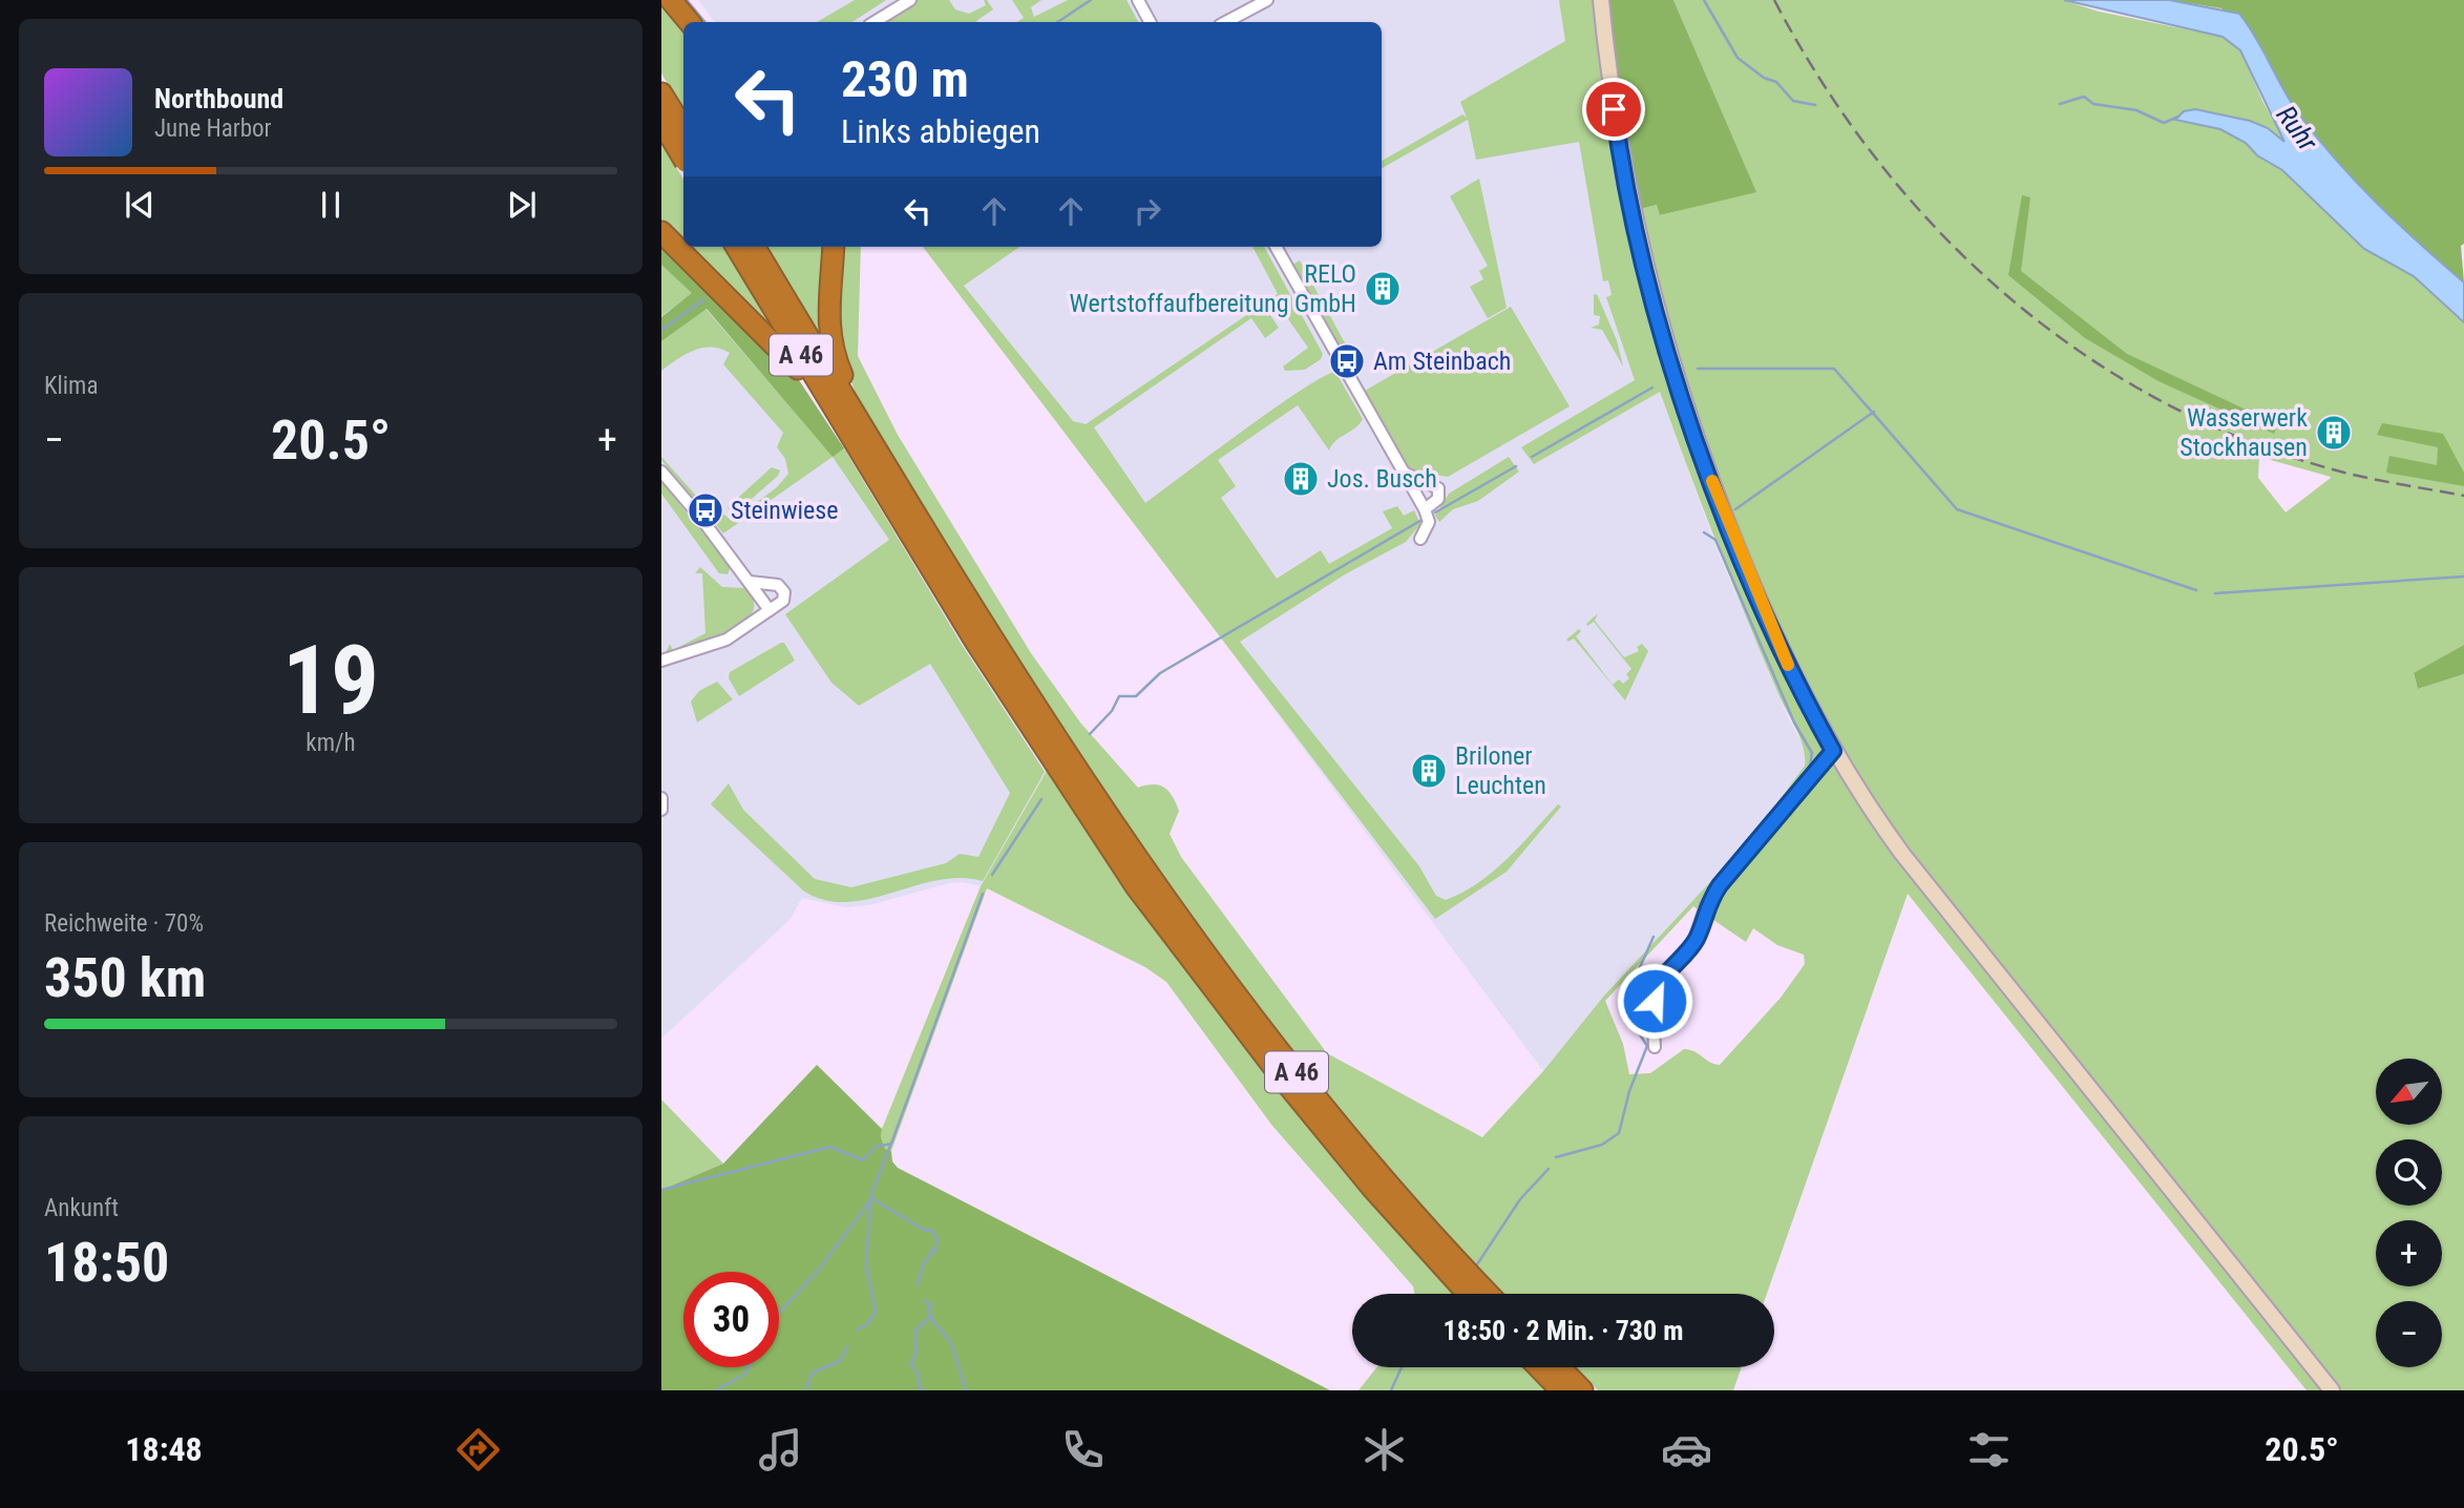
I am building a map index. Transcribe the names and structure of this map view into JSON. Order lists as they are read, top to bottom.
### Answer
{
  "streets": {
    "highway": ["A 46"]
  },
  "water": ["Ruhr"],
  "places": {
    "building": [
      "RELO Wertstoffaufbereitung GmbH",
      "Wasserwerk Stockhausen",
      "Jos. Busch",
      "Briloner Leuchten"
    ],
    "bus stop": ["Am Steinbach", "Steinwiese"]
  },
  "north": "bottom left",
  "page": {
    "turn": ["230 m", "Links abbiegen"],
    "song": ["Northbound", "June Harbor"],
    "tile": [
      "Klima",
      ["19", "km/h"],
      ["Reichweite · 70%", "350 km"],
      ["Ankunft", "18:50"]
    ],
    "heat": ["−", "20.5°", "+"],
    "map_buttons": ["+", "−"],
    "limit": "30",
    "trip": "18:50 · 2 Min. · 730 m",
    "tabs": ["18:48", "20.5°"]
  }
}
